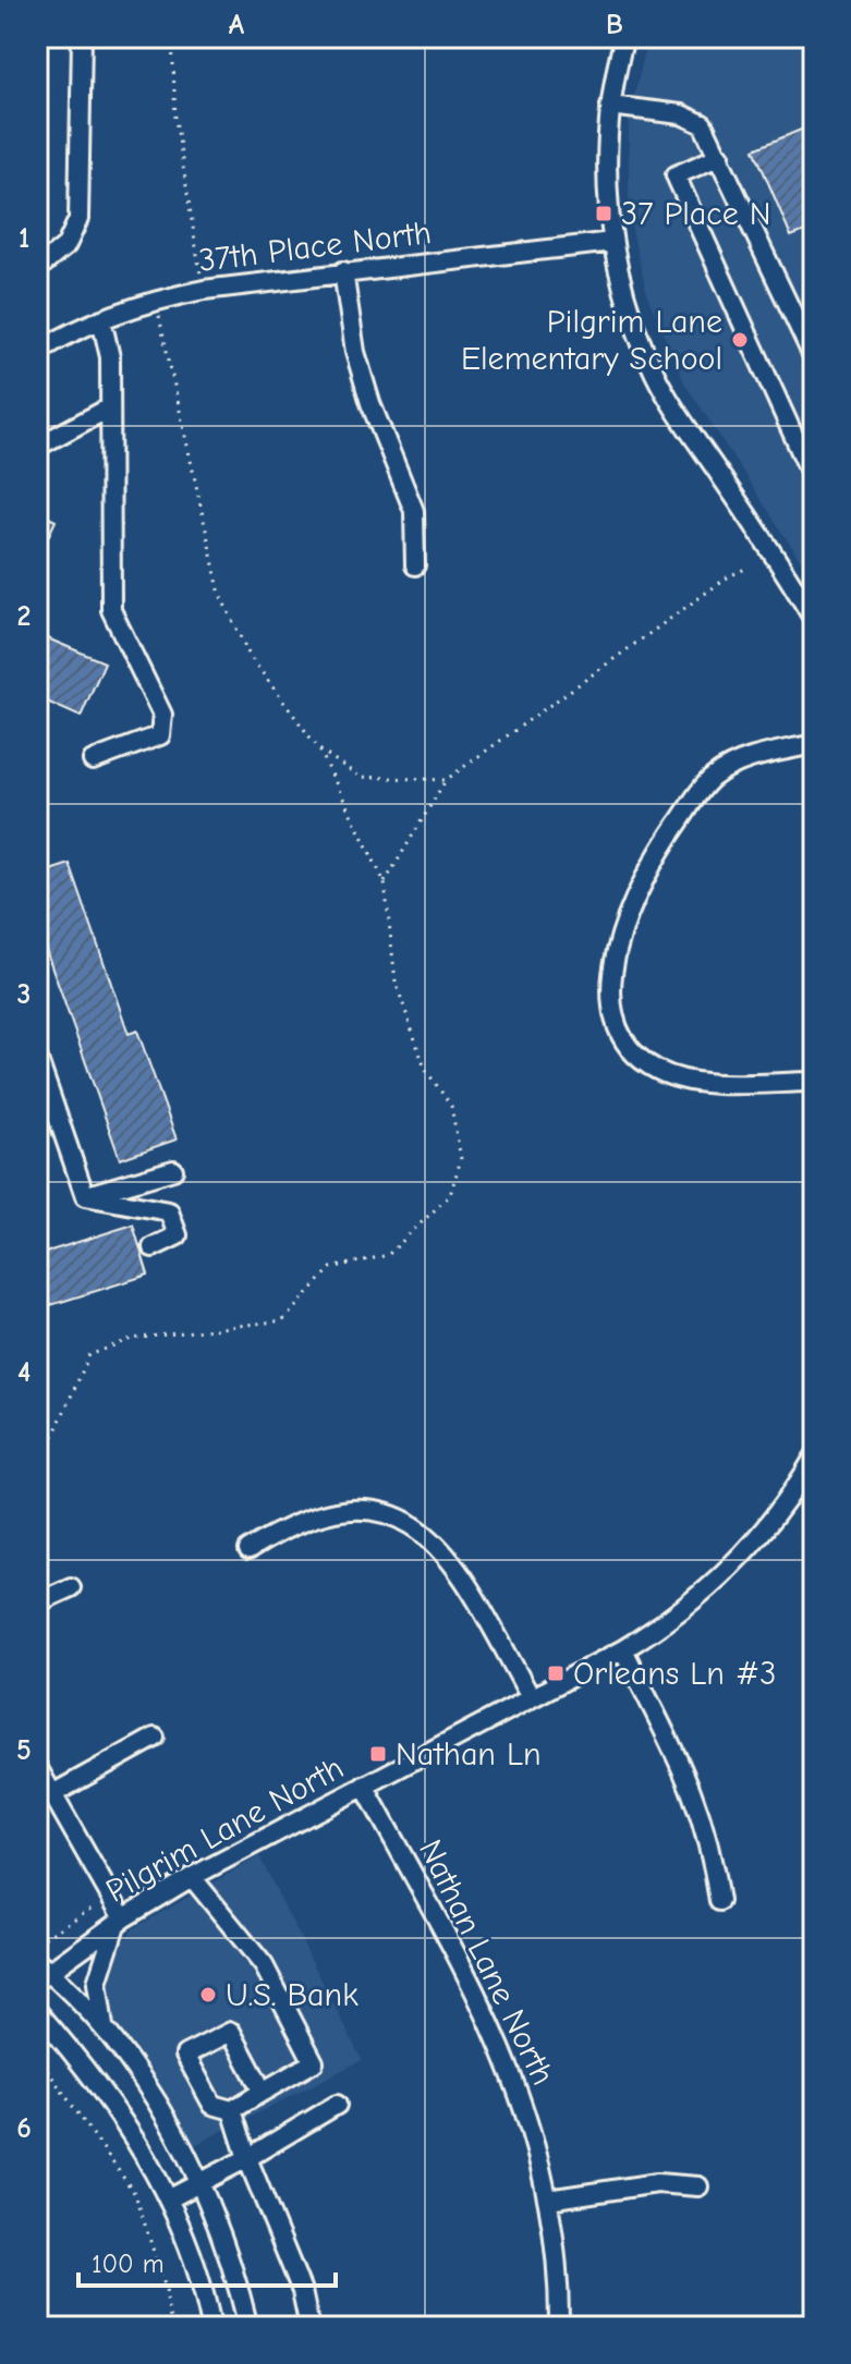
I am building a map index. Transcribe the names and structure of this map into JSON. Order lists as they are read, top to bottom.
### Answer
{
  "streets": {
    "street": ["37th Place North", "Pilgrim Lane North", "Nathan Lane North"]
  },
  "crossings": [
    ["Pilgrim Lane North", "Nathan Lane North"]
  ],
  "places": {
    "transit": ["37 Place N", "Orleans Ln #3", "Nathan Ln"],
    "other": ["Pilgrim Lane Elementary School", "U.S. Bank"]
  },
  "scale_bar": "100 m",
  "grid": {
    "columns": ["A", "B"],
    "rows": [
      "1",
      "2",
      "3",
      "4",
      "5",
      "6"
    ]
  }
}
